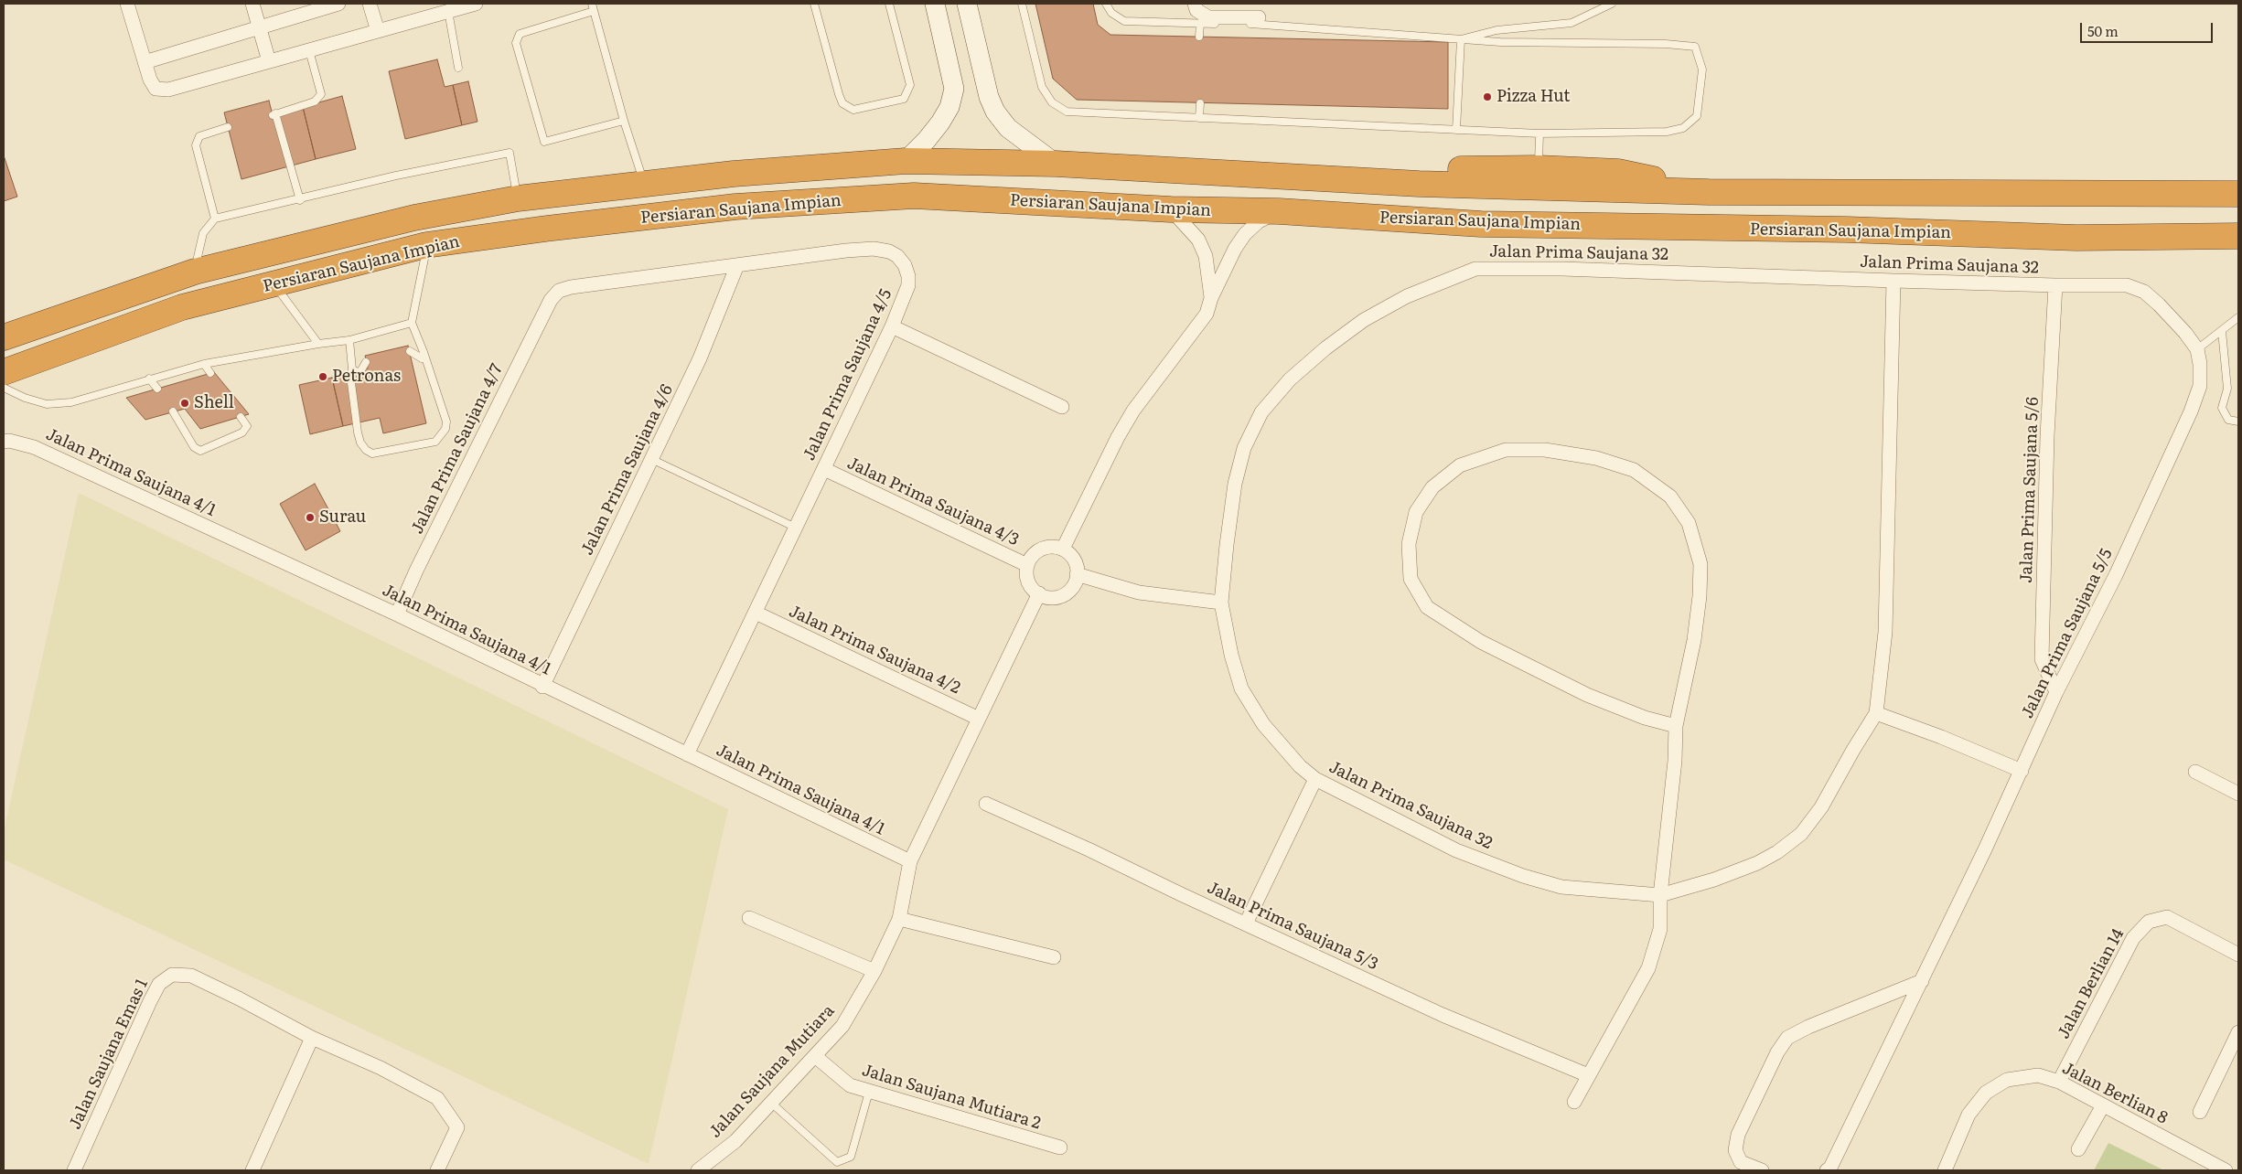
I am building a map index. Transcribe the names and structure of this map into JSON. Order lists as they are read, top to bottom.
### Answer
{
  "streets": {
    "highway": ["Persiaran Saujana Impian"],
    "street": [
      "Jalan Prima Saujana 32",
      "Jalan Prima Saujana 4/5",
      "Jalan Prima Saujana 4/7",
      "Jalan Prima Saujana 4/6",
      "Jalan Prima Saujana 4/1",
      "Jalan Prima Saujana 5/6",
      "Jalan Prima Saujana 4/3",
      "Jalan Prima Saujana 5/5",
      "Jalan Prima Saujana 4/2",
      "Jalan Prima Saujana 5/3",
      "Jalan Berlian 14",
      "Jalan Saujana Emas 1",
      "Jalan Saujana Mutiara",
      "Jalan Berlian 8",
      "Jalan Saujana Mutiara 2"
    ]
  },
  "crossings": [
    ["Jalan Prima Saujana 32", "Jalan Prima Saujana 5/6"],
    ["Jalan Prima Saujana 32", "Jalan Prima Saujana 5/5"],
    ["Jalan Prima Saujana 4/5", "Jalan Prima Saujana 4/7"],
    ["Jalan Prima Saujana 4/5", "Jalan Prima Saujana 4/6"],
    ["Jalan Prima Saujana 4/5", "Jalan Prima Saujana 4/1"],
    ["Jalan Prima Saujana 4/5", "Jalan Prima Saujana 4/3"],
    ["Jalan Prima Saujana 4/5", "Jalan Prima Saujana 4/2"],
    ["Jalan Prima Saujana 4/7", "Jalan Prima Saujana 4/1"],
    ["Jalan Prima Saujana 4/6", "Jalan Prima Saujana 4/1"],
    ["Jalan Prima Saujana 4/1", "Jalan Saujana Mutiara"],
    ["Jalan Prima Saujana 5/6", "Jalan Prima Saujana 5/5"],
    ["Jalan Prima Saujana 4/3", "Jalan Saujana Mutiara"],
    ["Jalan Prima Saujana 4/2", "Jalan Saujana Mutiara"],
    ["Jalan Berlian 14", "Jalan Berlian 8"],
    ["Jalan Saujana Mutiara", "Jalan Saujana Mutiara 2"]
  ],
  "places": [
    "Pizza Hut",
    "Petronas",
    "Shell",
    "Surau"
  ],
  "scale_bar": "50 m"
}
